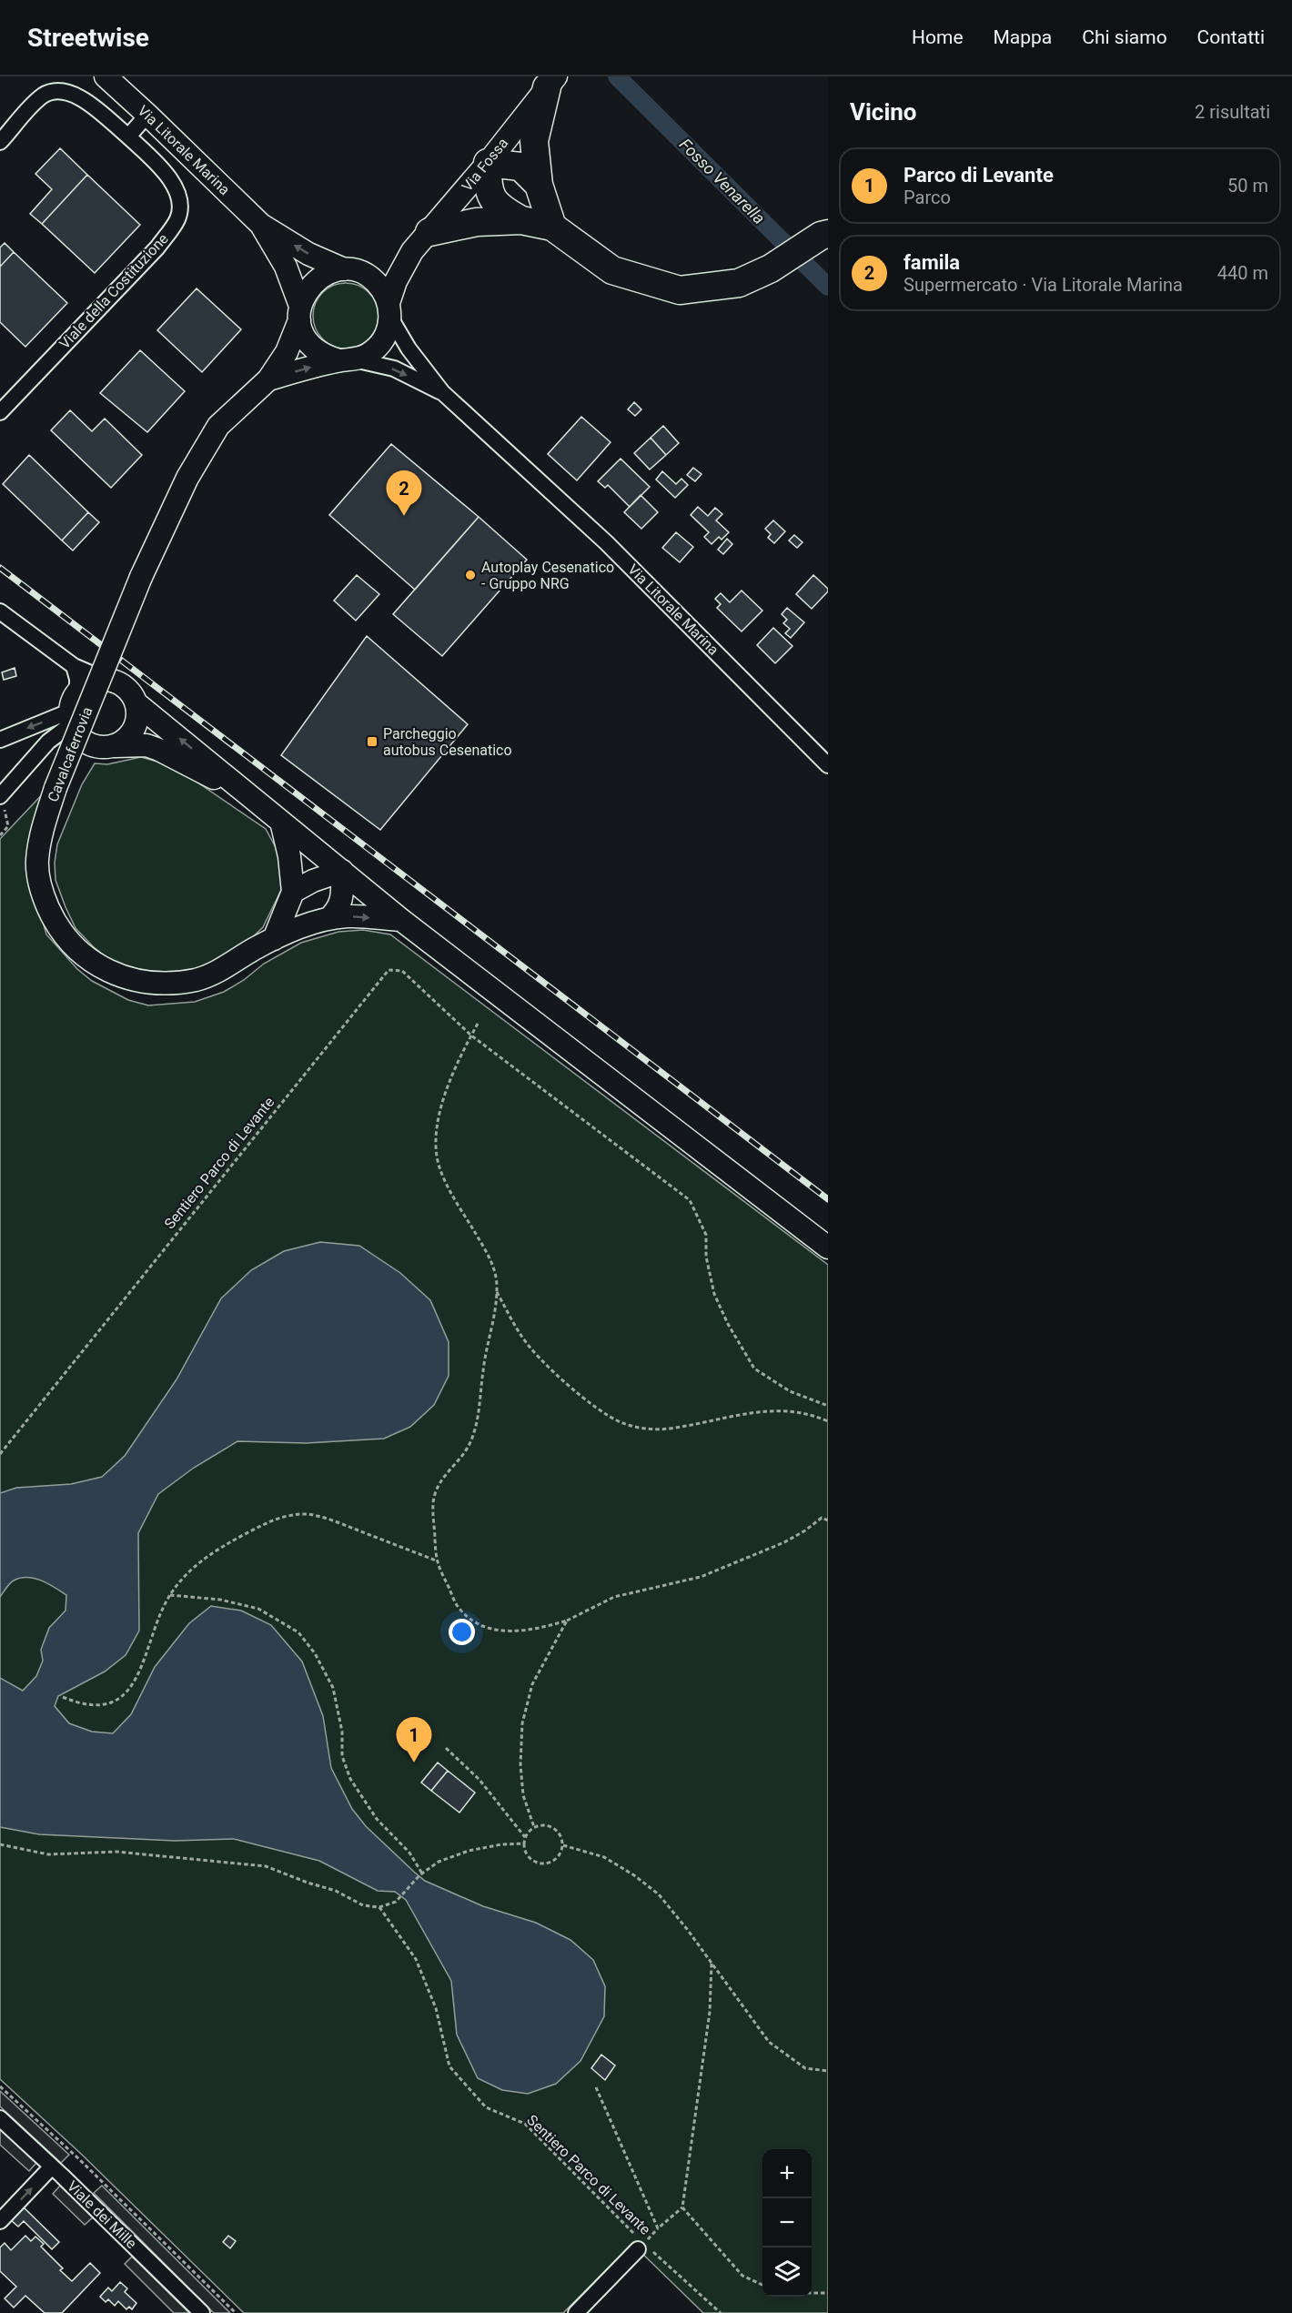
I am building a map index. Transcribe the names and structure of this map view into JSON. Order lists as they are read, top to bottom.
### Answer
{
  "streets": {
    "street": [
      "Via Litorale Marina",
      "Via Fossa",
      "Viale della Costituzione",
      "Cavalcaferrovia",
      "Viale dei Mille"
    ],
    "path": ["Sentiero Parco di Levante"]
  },
  "crossings": [
    ["Via Litorale Marina", "Via Fossa"]
  ],
  "water": ["Fosso Venarella"],
  "places": {
    "other": ["Autoplay Cesenatico - Gruppo NRG"],
    "transit": ["Parcheggio autobus Cesenatico"]
  },
  "page": {
    "header": "Streetwise",
    "nav": [
      "Home",
      "Mappa",
      "Chi siamo",
      "Contatti"
    ],
    "heading": ["Vicino", "2 risultati"],
    "list": [
      {
        "mark": "1",
        "name": "Parco di Levante",
        "note": "Parco",
        "value": "50 m"
      },
      {
        "mark": "2",
        "name": "famila",
        "note": "Supermercato · Via Litorale Marina",
        "value": "440 m"
      }
    ],
    "pins": ["2", "1"],
    "map_buttons": ["+", "−"]
  }
}
